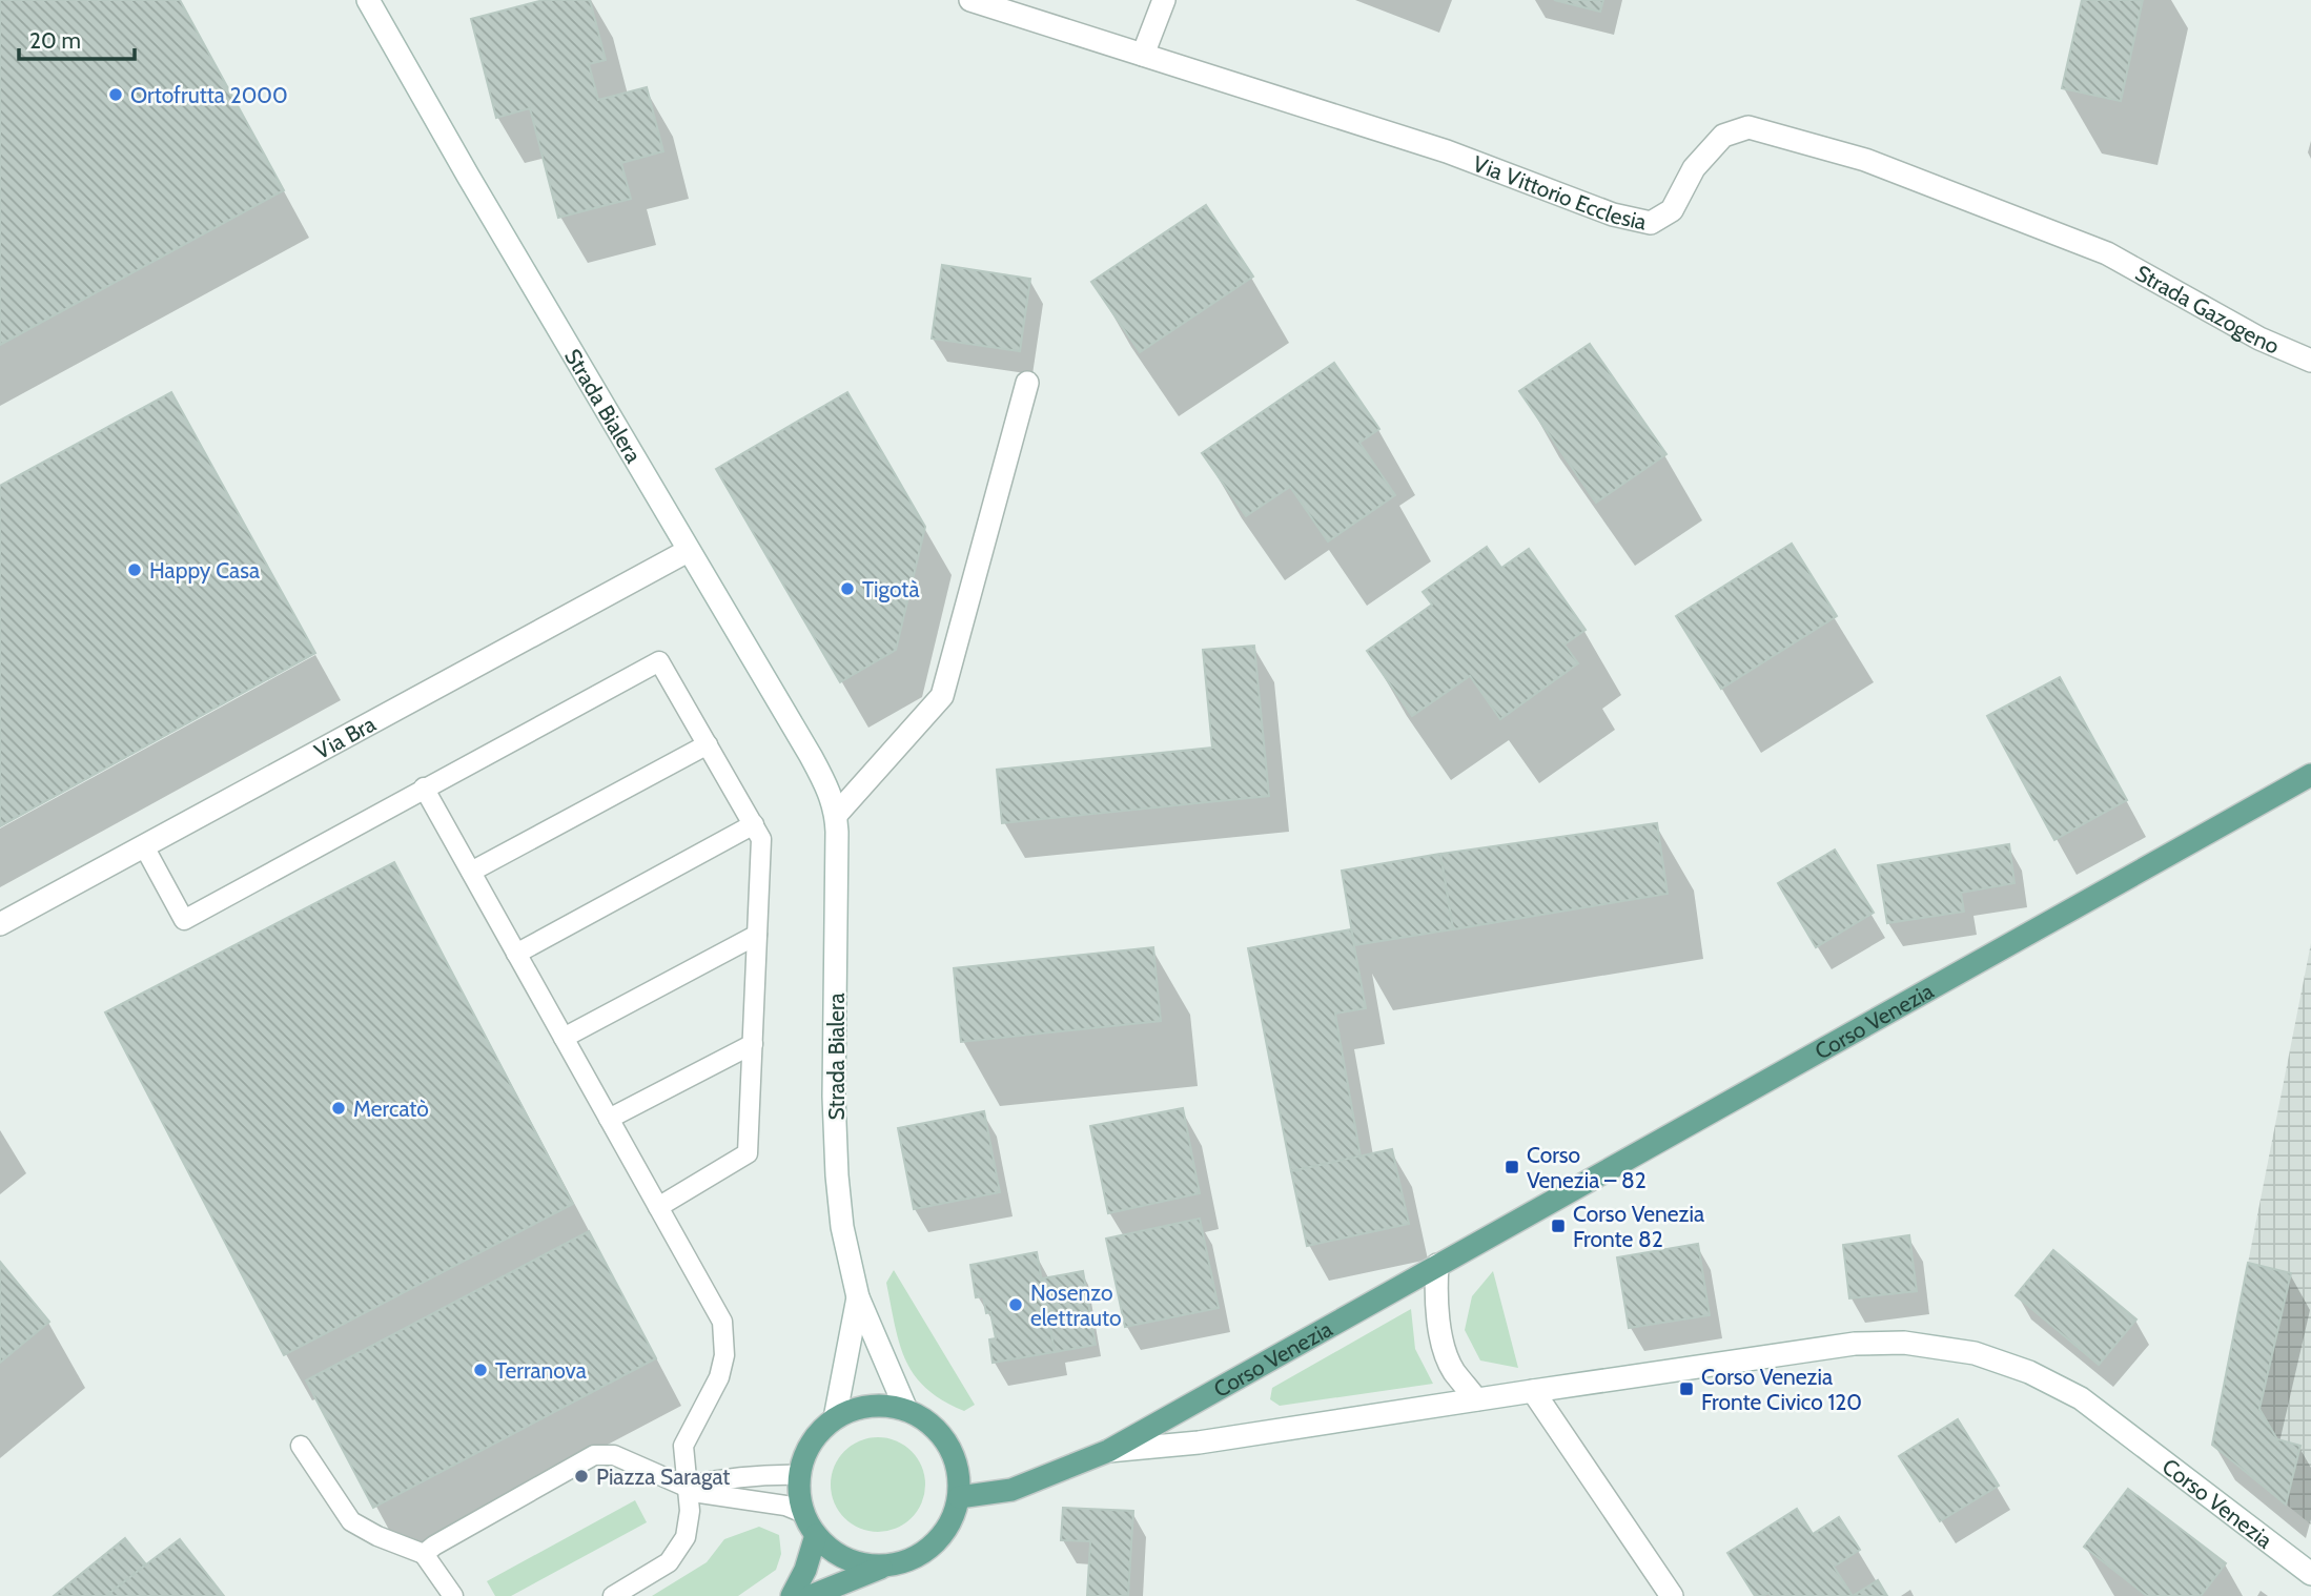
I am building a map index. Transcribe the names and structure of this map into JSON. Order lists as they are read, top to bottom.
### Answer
{
  "streets": {
    "main road": ["Corso Venezia"],
    "street": [
      "Via Vittorio Ecclesia",
      "Strada Gazogeno",
      "Strada Bialera",
      "Via Bra"
    ]
  },
  "crossings": [
    ["Via Vittorio Ecclesia", "Strada Gazogeno"],
    ["Strada Bialera", "Via Bra"],
    ["Strada Bialera", "Corso Venezia"]
  ],
  "places": {
    "other": [
      "Ortofrutta 2000",
      "Happy Casa",
      "Tigotà",
      "Mercatò",
      "Nosenzo elettrauto",
      "Terranova",
      "Piazza Saragat"
    ],
    "transit": ["Corso Venezia – 82", "Corso Venezia Fronte 82", "Corso Venezia Fronte Civico 120"]
  },
  "scale_bar": "20 m"
}
